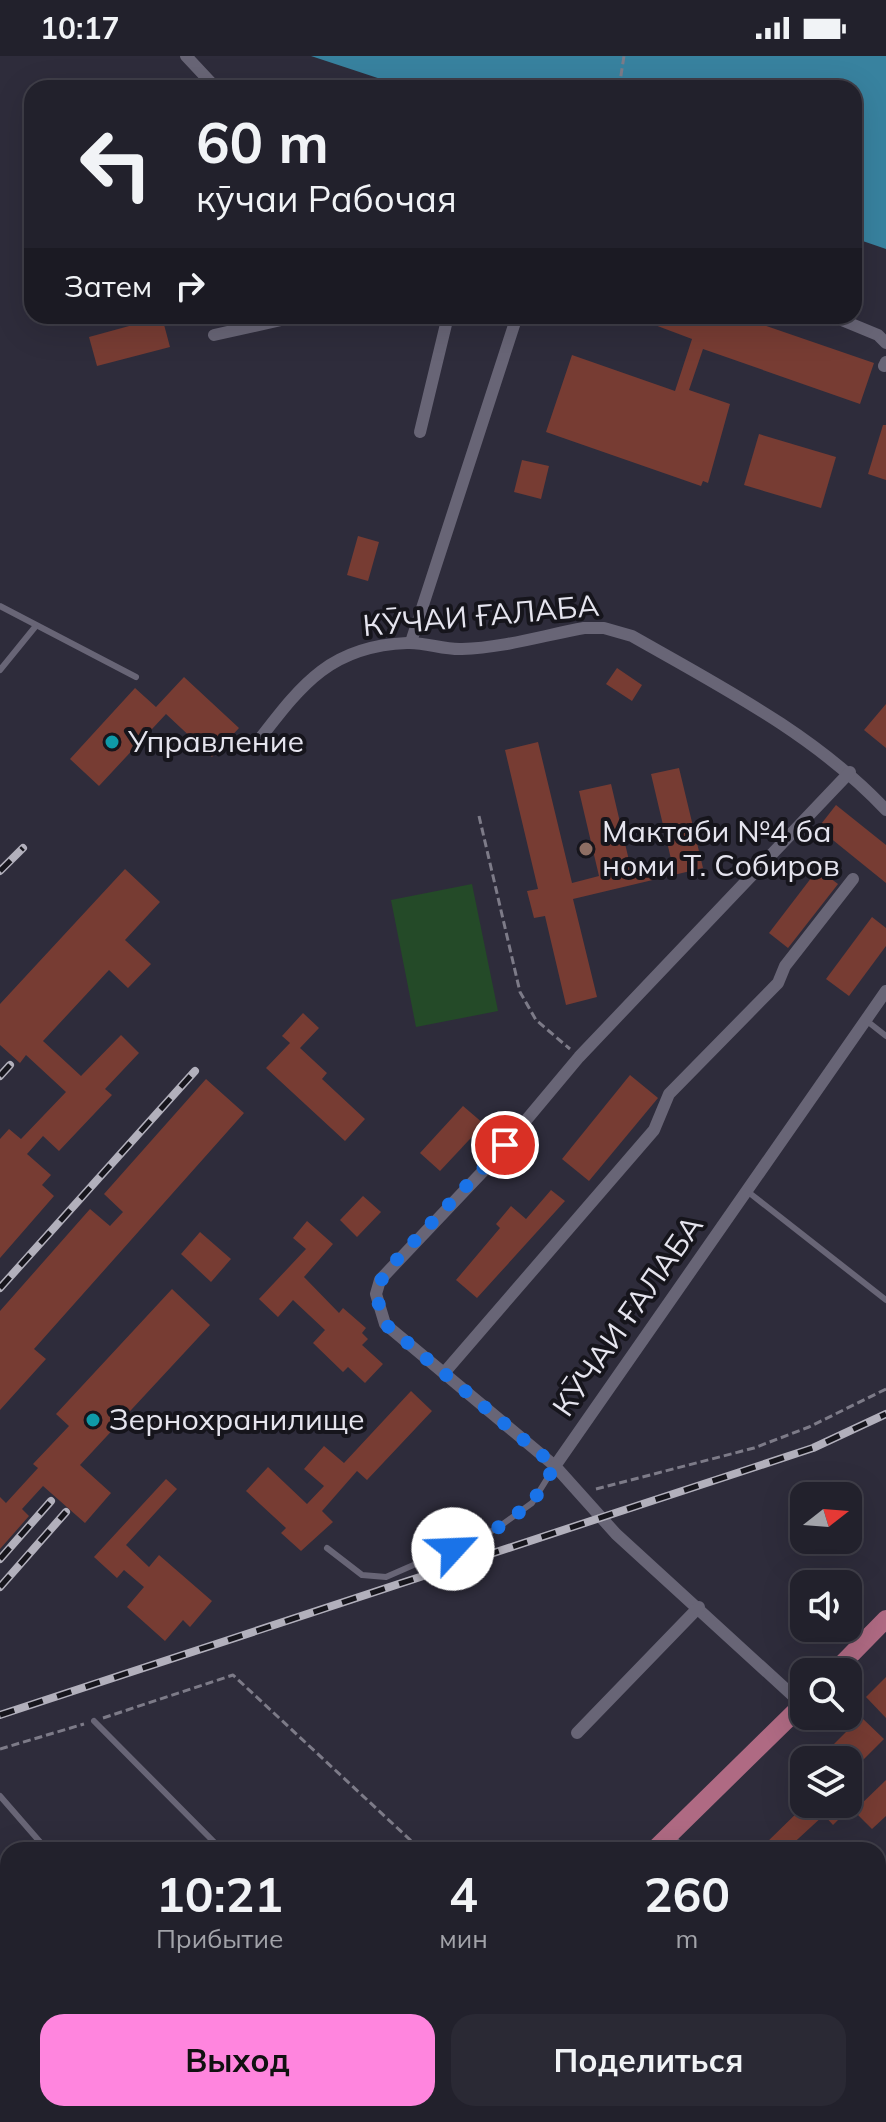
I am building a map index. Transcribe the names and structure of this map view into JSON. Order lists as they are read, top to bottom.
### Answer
{
  "streets": {
    "street": ["КӮЧАИ ҒАЛАБА"]
  },
  "places": ["Управление", "Мактаби №4 ба номи Т. Собиров", "Зернохранилище"],
  "north": "right",
  "page": {
    "status": "10:17",
    "turn": ["60 m", "кӯчаи Рабочая"],
    "then": "Затем",
    "eta": [
      "10:21",
      "Прибытие",
      "4",
      "мин",
      "260",
      "m"
    ],
    "buttons": ["Выход", "Поделиться"]
  }
}
